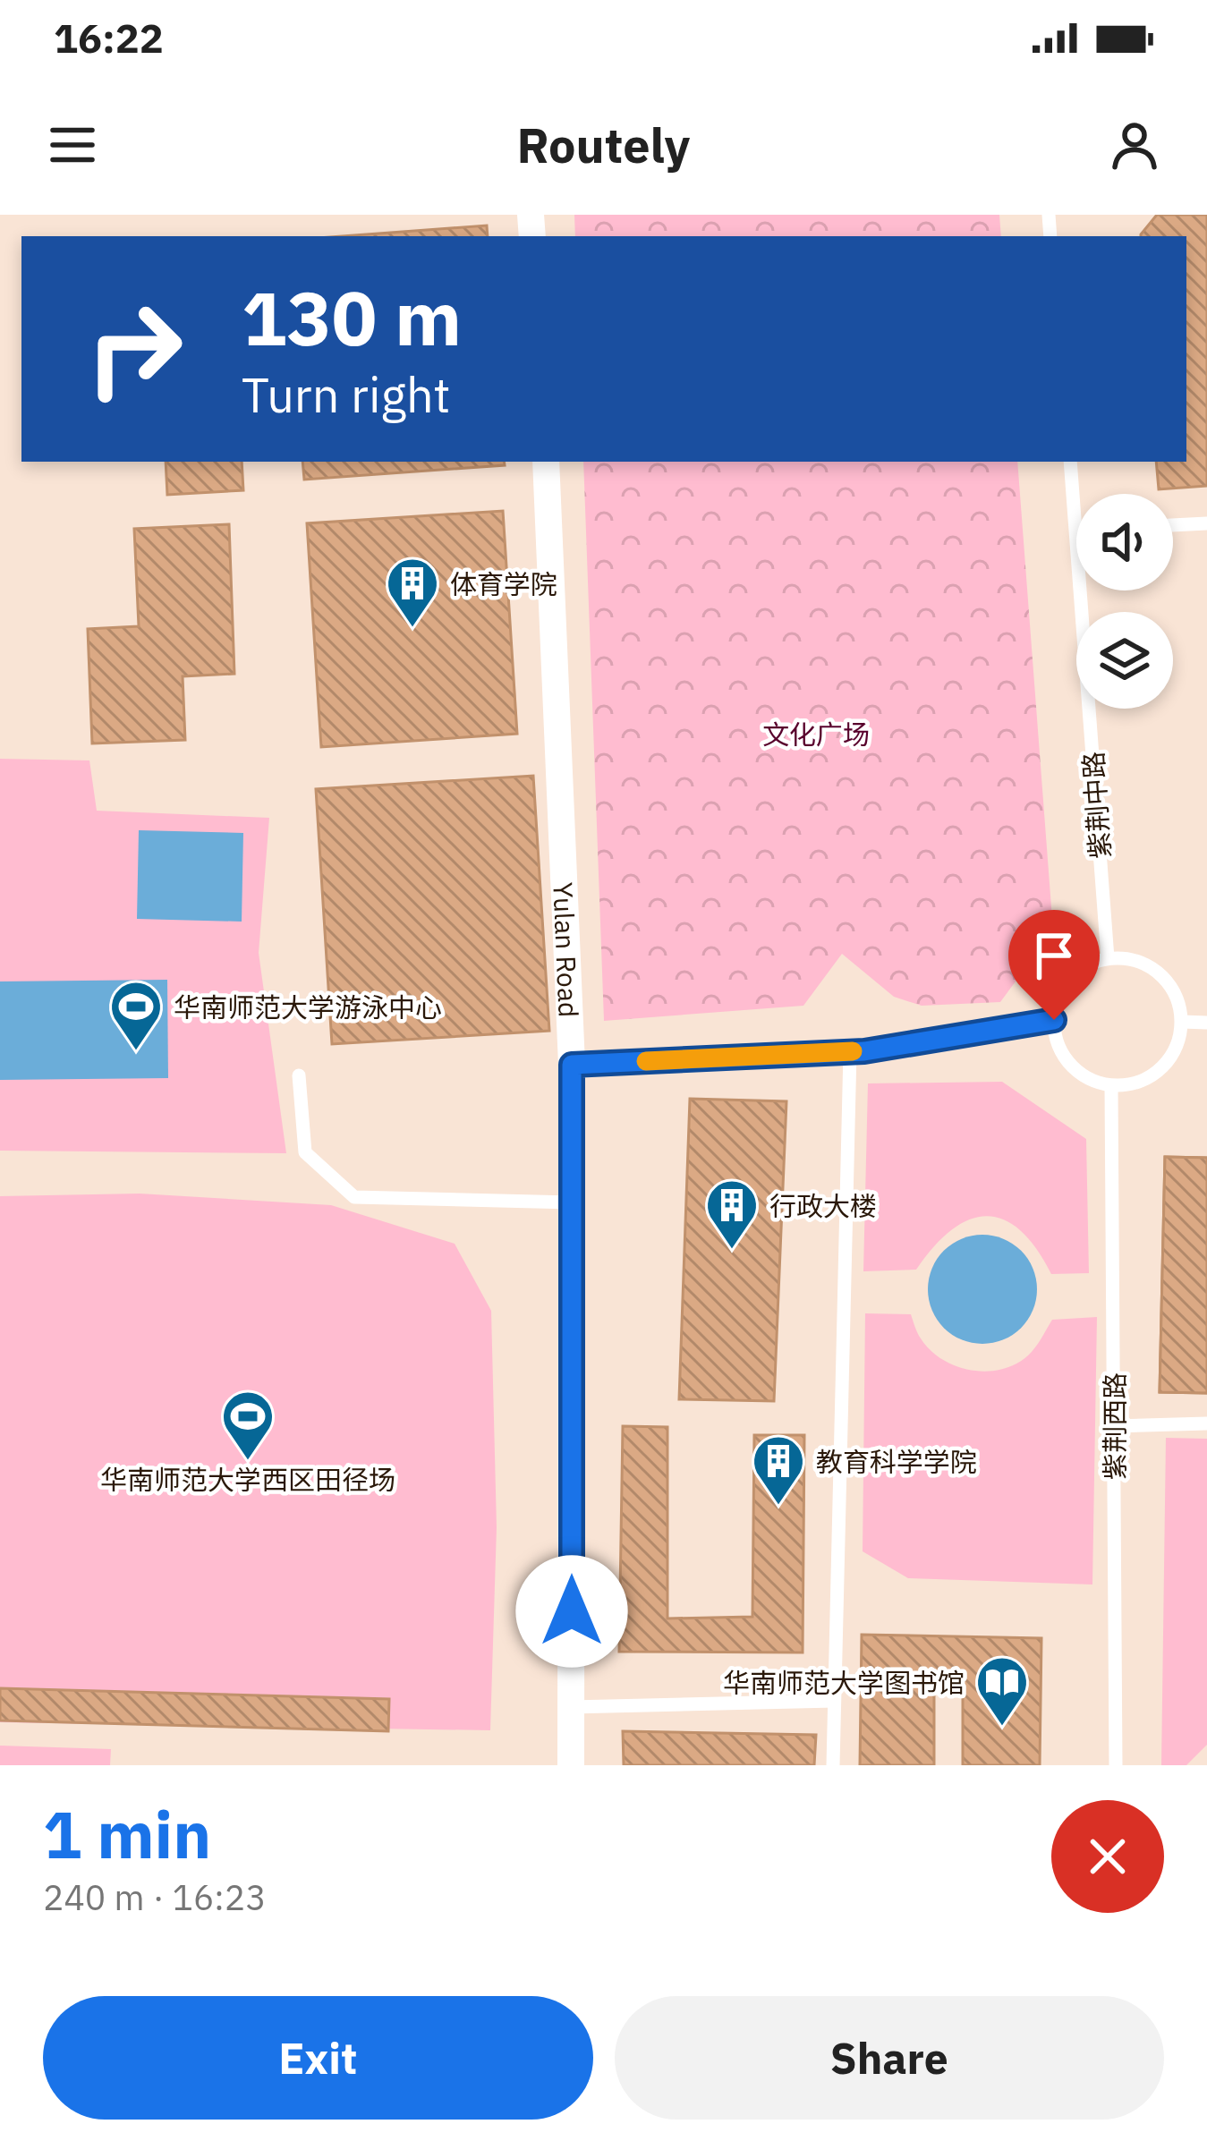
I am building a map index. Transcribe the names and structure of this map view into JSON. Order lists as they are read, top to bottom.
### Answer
{
  "streets": {
    "street": ["Yulan Road"],
    "lane": ["紫荆中路", "紫荆西路"]
  },
  "crossings": [
    ["紫荆中路", "紫荆西路"]
  ],
  "parks": ["文化广场"],
  "places": {
    "building": ["体育学院", "行政大楼", "教育科学学院"],
    "sports": ["华南师范大学游泳中心", "华南师范大学西区田径场"],
    "library": ["华南师范大学图书馆"]
  },
  "page": {
    "status": "16:22",
    "header": "Routely",
    "turn": ["130 m", "Turn right"],
    "heading": ["1 min", "240 m · 16:23"],
    "buttons": ["Exit", "Share"]
  }
}
